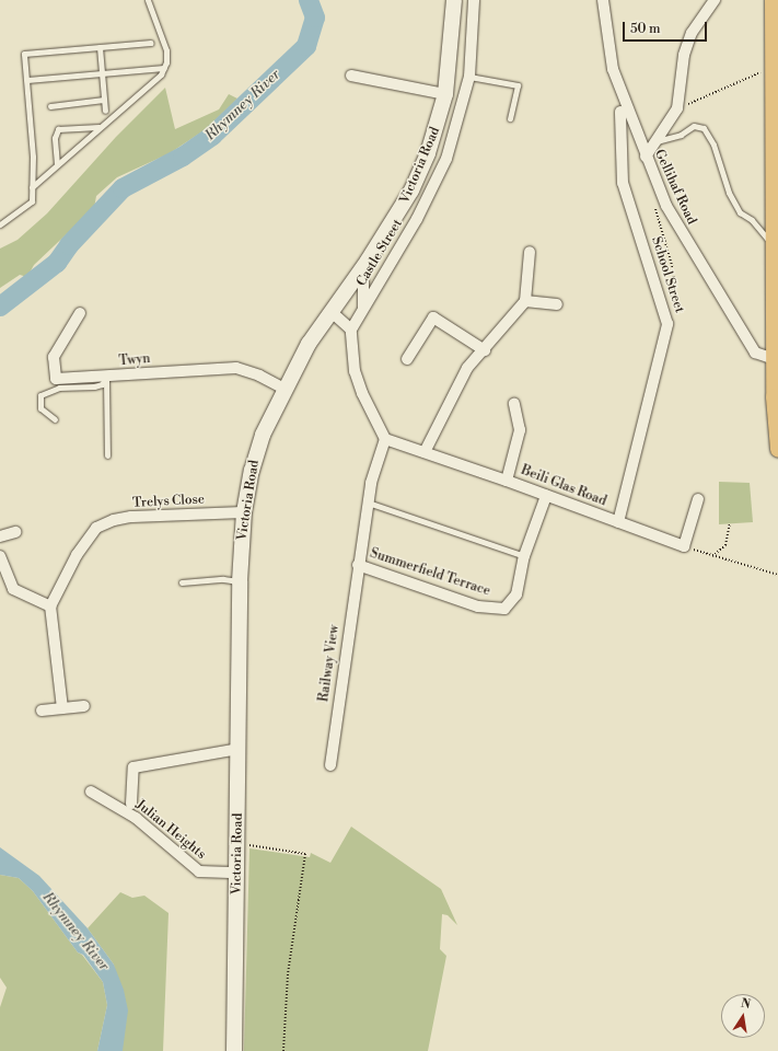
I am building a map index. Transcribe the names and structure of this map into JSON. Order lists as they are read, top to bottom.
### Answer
{
  "streets": {
    "main road": ["Victoria Road"],
    "street": [
      "Gellihaf Road",
      "Castle Street",
      "School Street",
      "Twyn",
      "Beili Glas Road",
      "Trelys Close",
      "Summerfield Terrace",
      "Railway View",
      "Julian Heights"
    ]
  },
  "crossings": [
    ["Victoria Road", "Twyn"],
    ["Victoria Road", "Trelys Close"],
    ["Victoria Road", "Julian Heights"],
    ["School Street", "Beili Glas Road"],
    ["Beili Glas Road", "Summerfield Terrace"],
    ["Beili Glas Road", "Railway View"],
    ["Summerfield Terrace", "Railway View"]
  ],
  "water": ["Rhymney River"],
  "scale_bar": "50 m",
  "north": "top"
}
